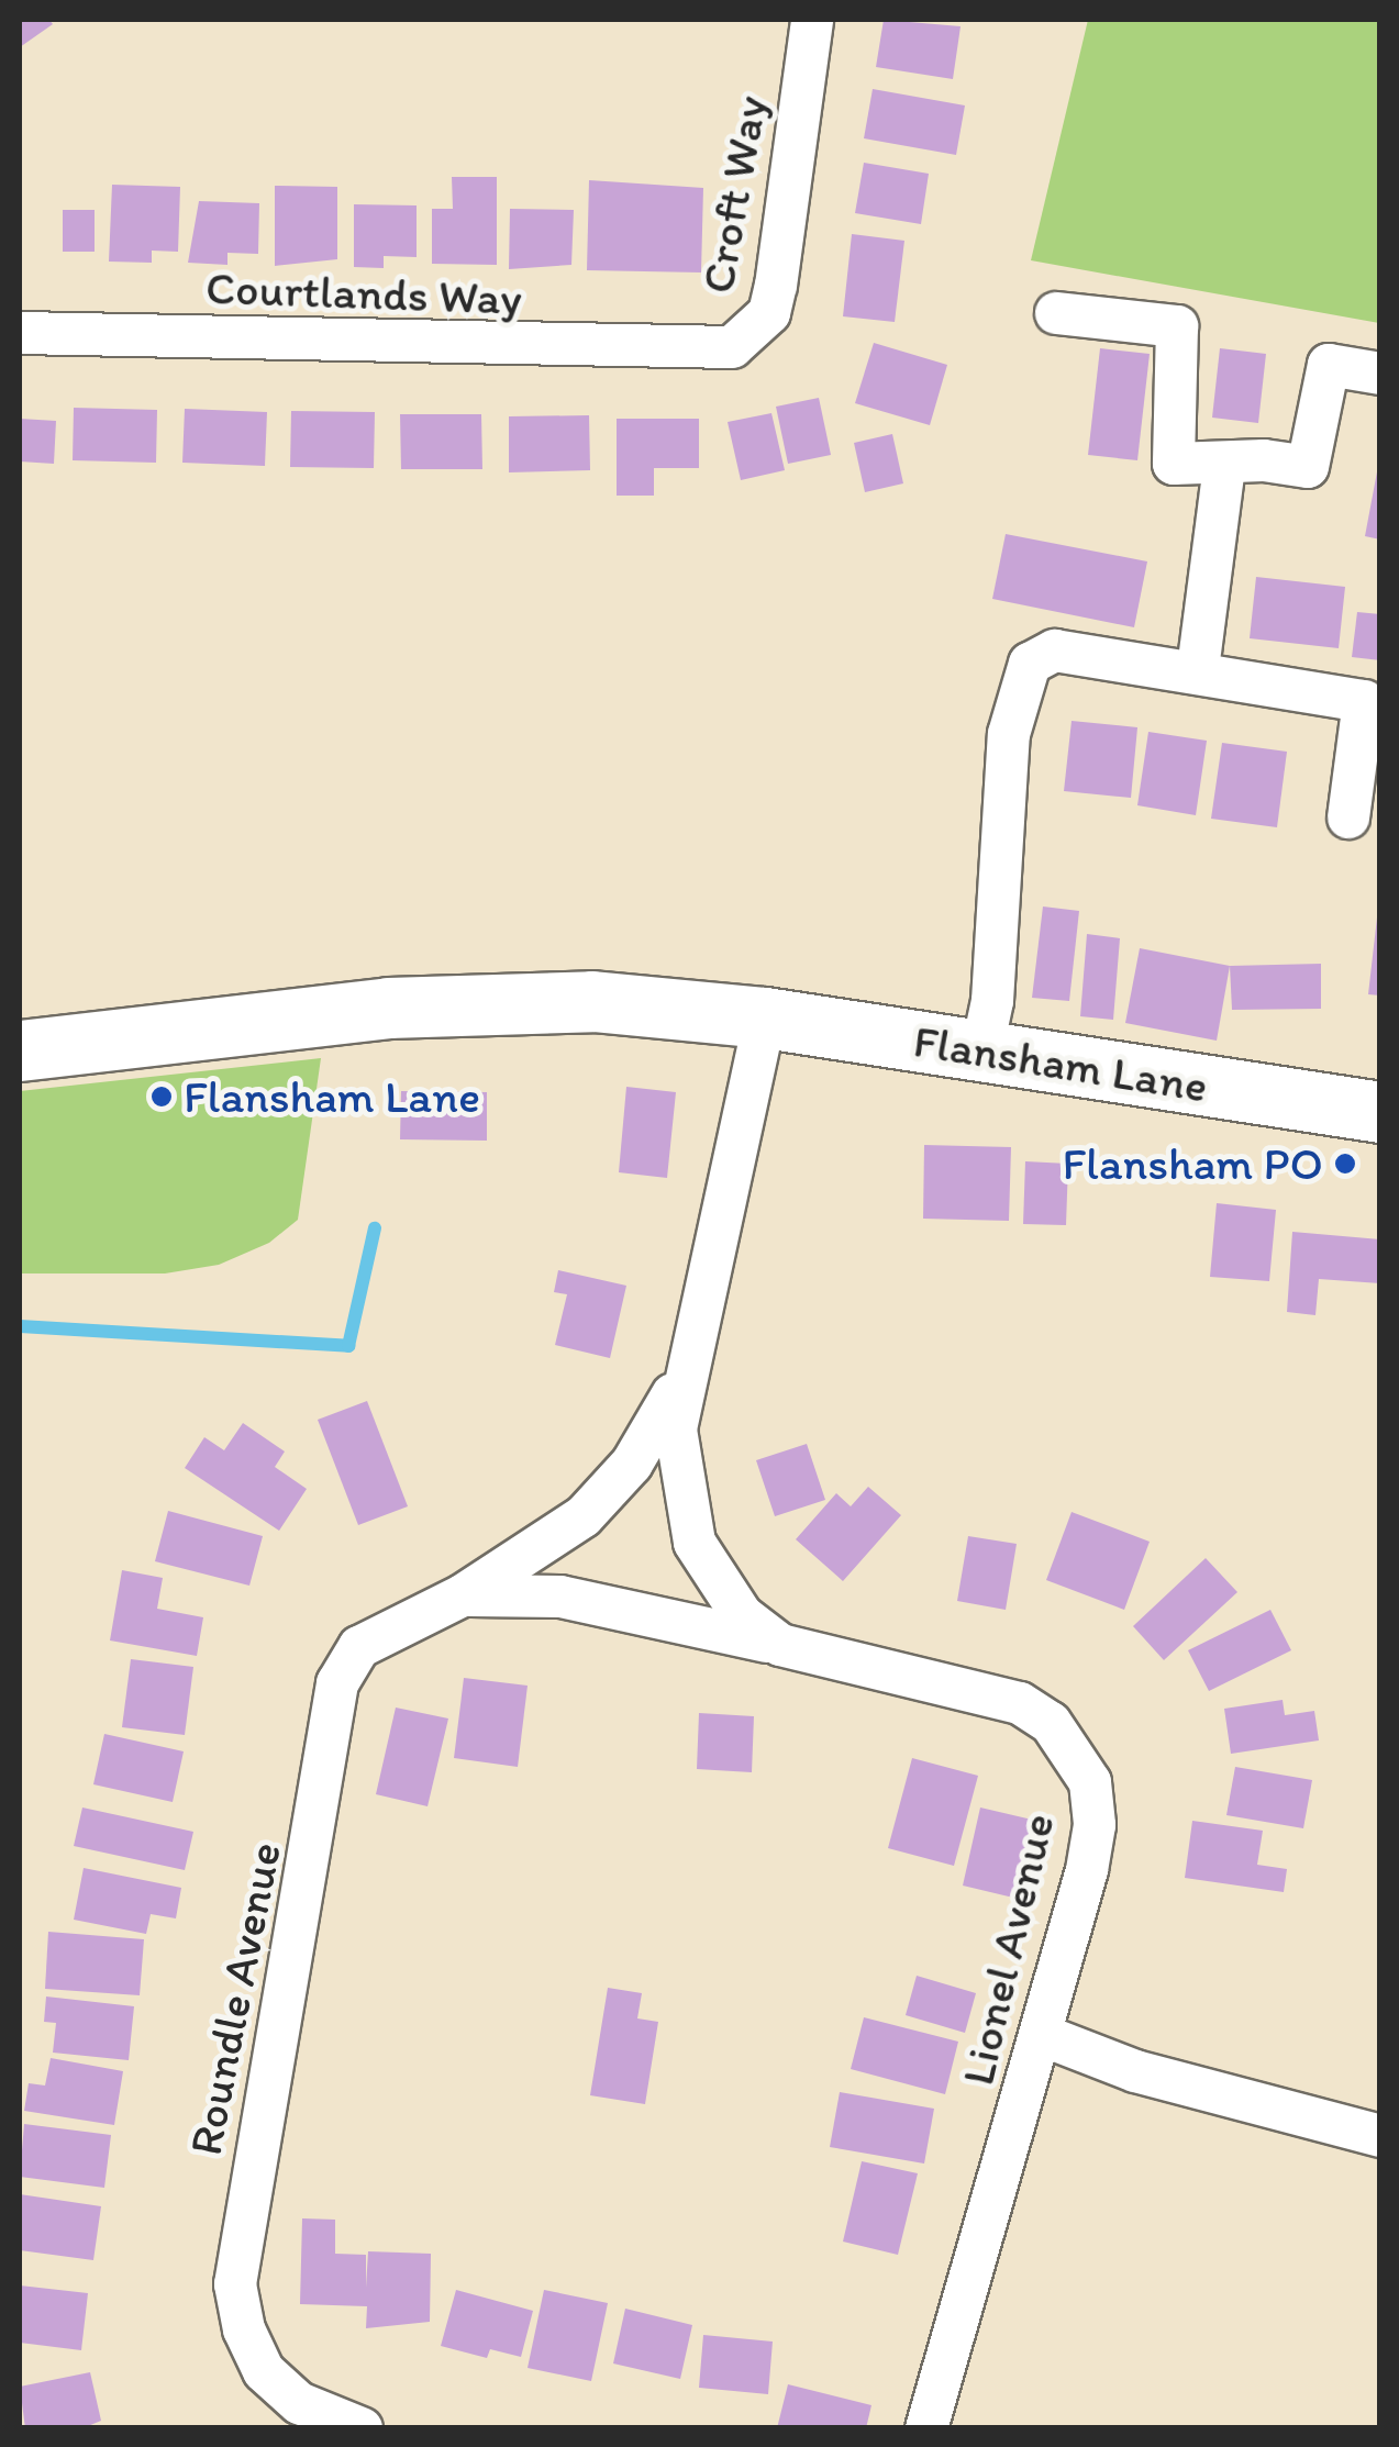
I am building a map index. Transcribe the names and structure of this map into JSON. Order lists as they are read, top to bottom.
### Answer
{
  "streets": {
    "main road": ["Flansham Lane"],
    "street": [
      "Croft Way",
      "Courtlands Way",
      "Lionel Avenue",
      "Roundle Avenue"
    ]
  },
  "crossings": [
    ["Croft Way", "Courtlands Way"],
    ["Flansham Lane", "Lionel Avenue"],
    ["Lionel Avenue", "Roundle Avenue"]
  ],
  "places": ["Flansham Lane", "Flansham PO"]
}
